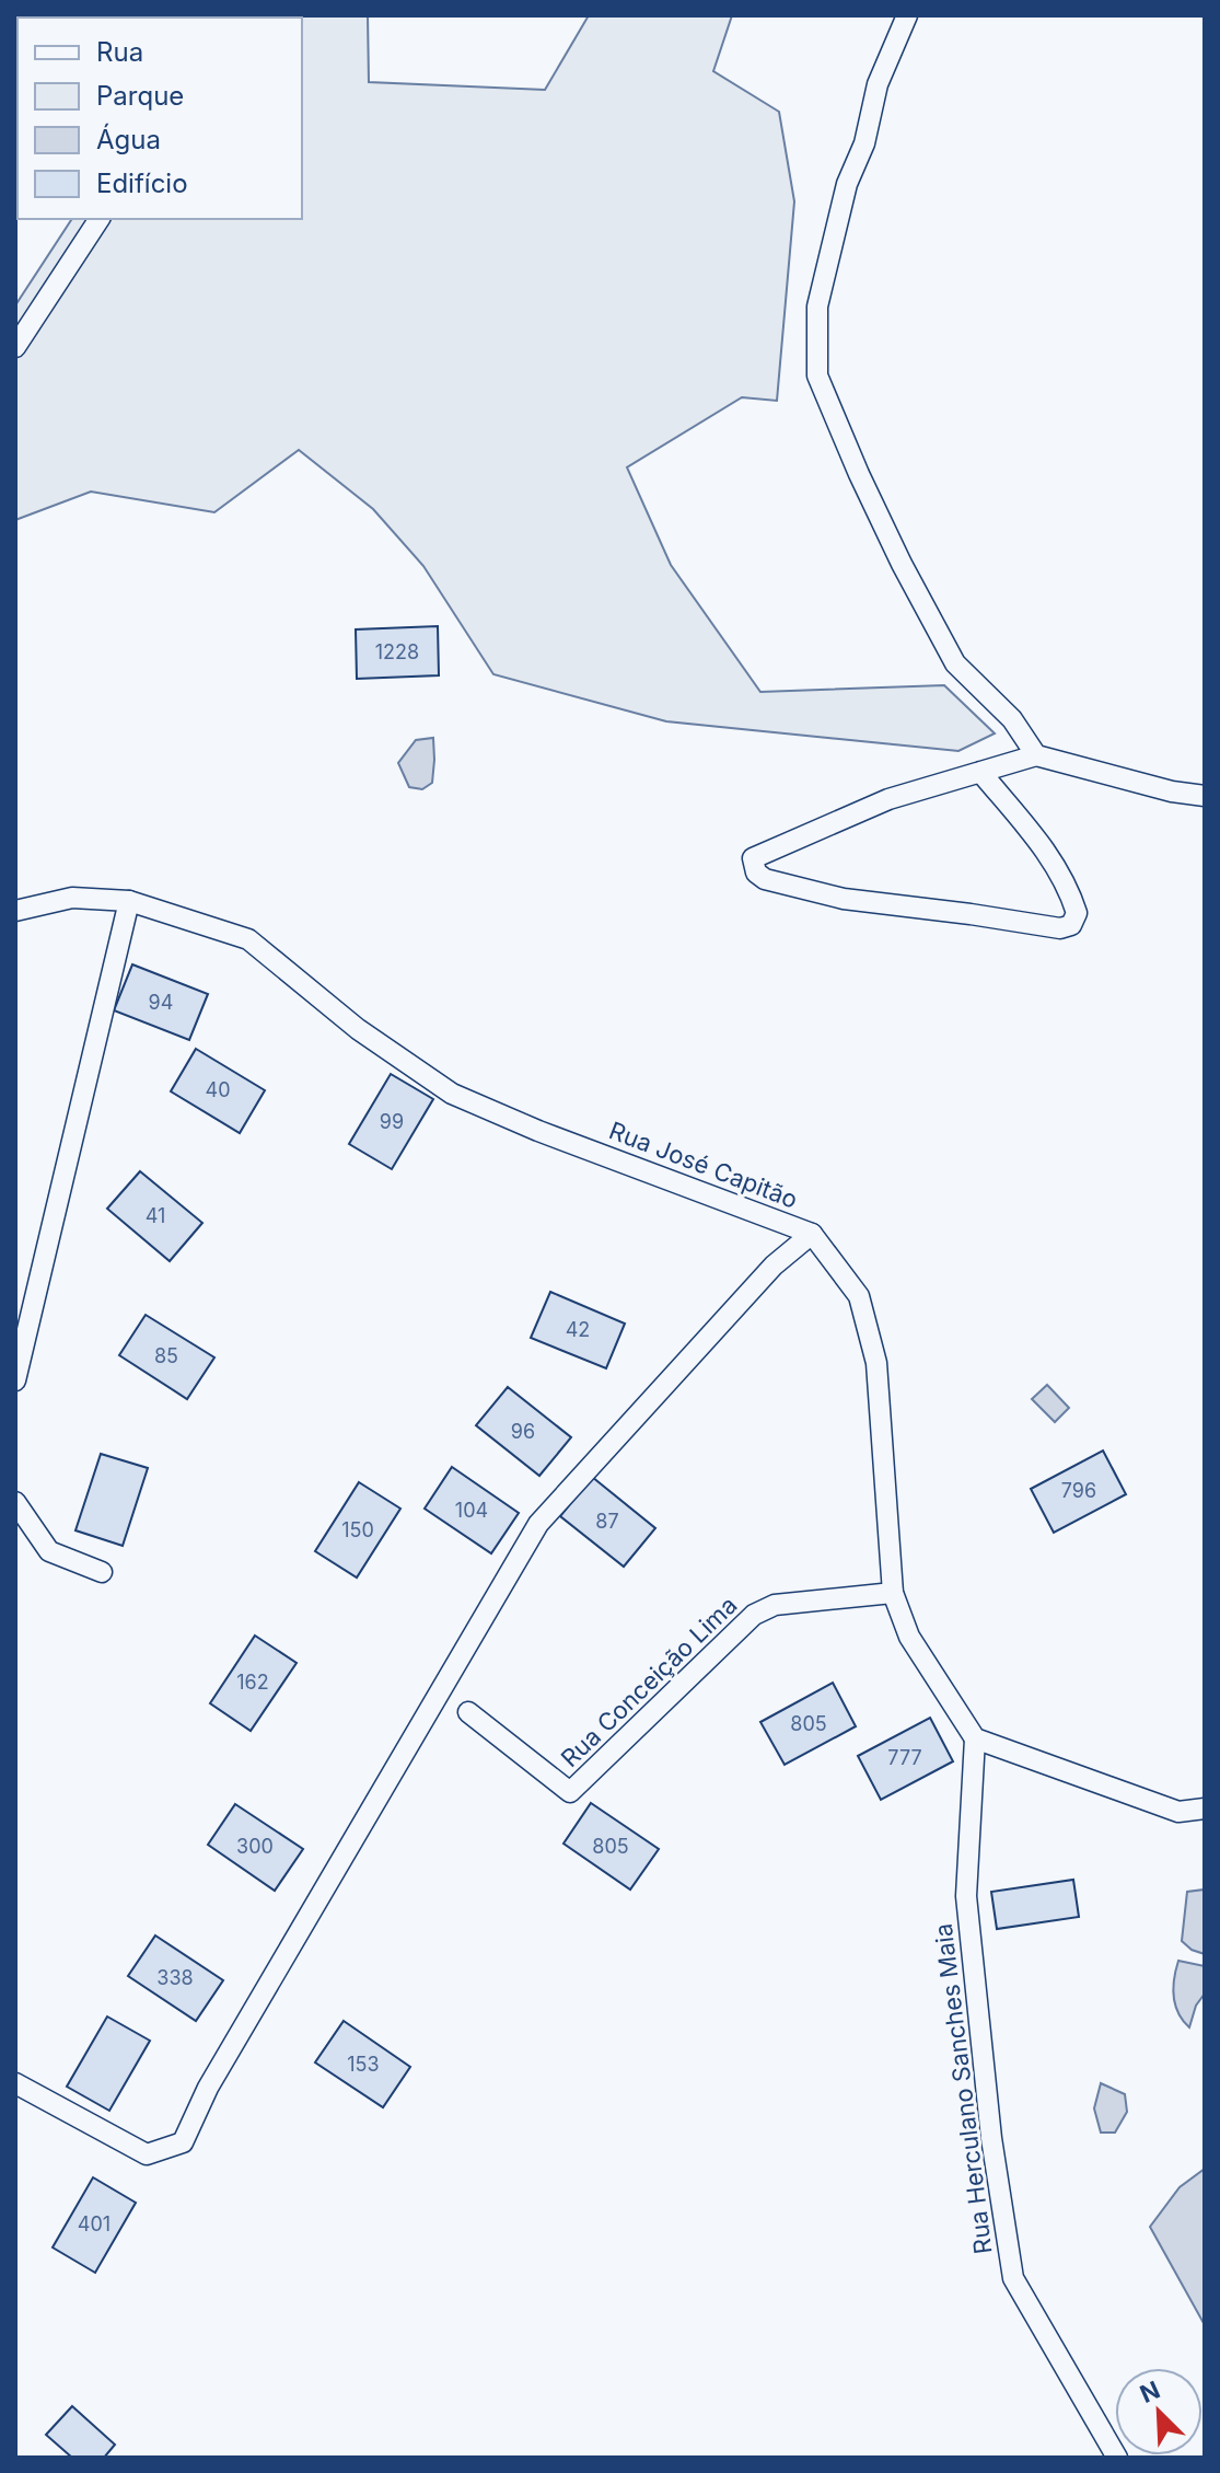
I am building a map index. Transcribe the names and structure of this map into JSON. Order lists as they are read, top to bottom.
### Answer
{
  "streets": {
    "street": ["Rua José Capitão", "Rua Conceição Lima", "Rua Herculano Sanches Maia"]
  },
  "crossings": [
    ["Rua José Capitão", "Rua Conceição Lima"],
    ["Rua José Capitão", "Rua Herculano Sanches Maia"]
  ],
  "house_numbers": [
    "1228",
    "94",
    "40",
    "99",
    "41",
    "42",
    "85",
    "96",
    "796",
    "104",
    "87",
    "150",
    "162",
    "805",
    "777",
    "300",
    "805",
    "338",
    "153",
    "401"
  ],
  "legend": [
    "Rua",
    "Parque",
    "Água",
    "Edifício"
  ],
  "north": "top left"
}
